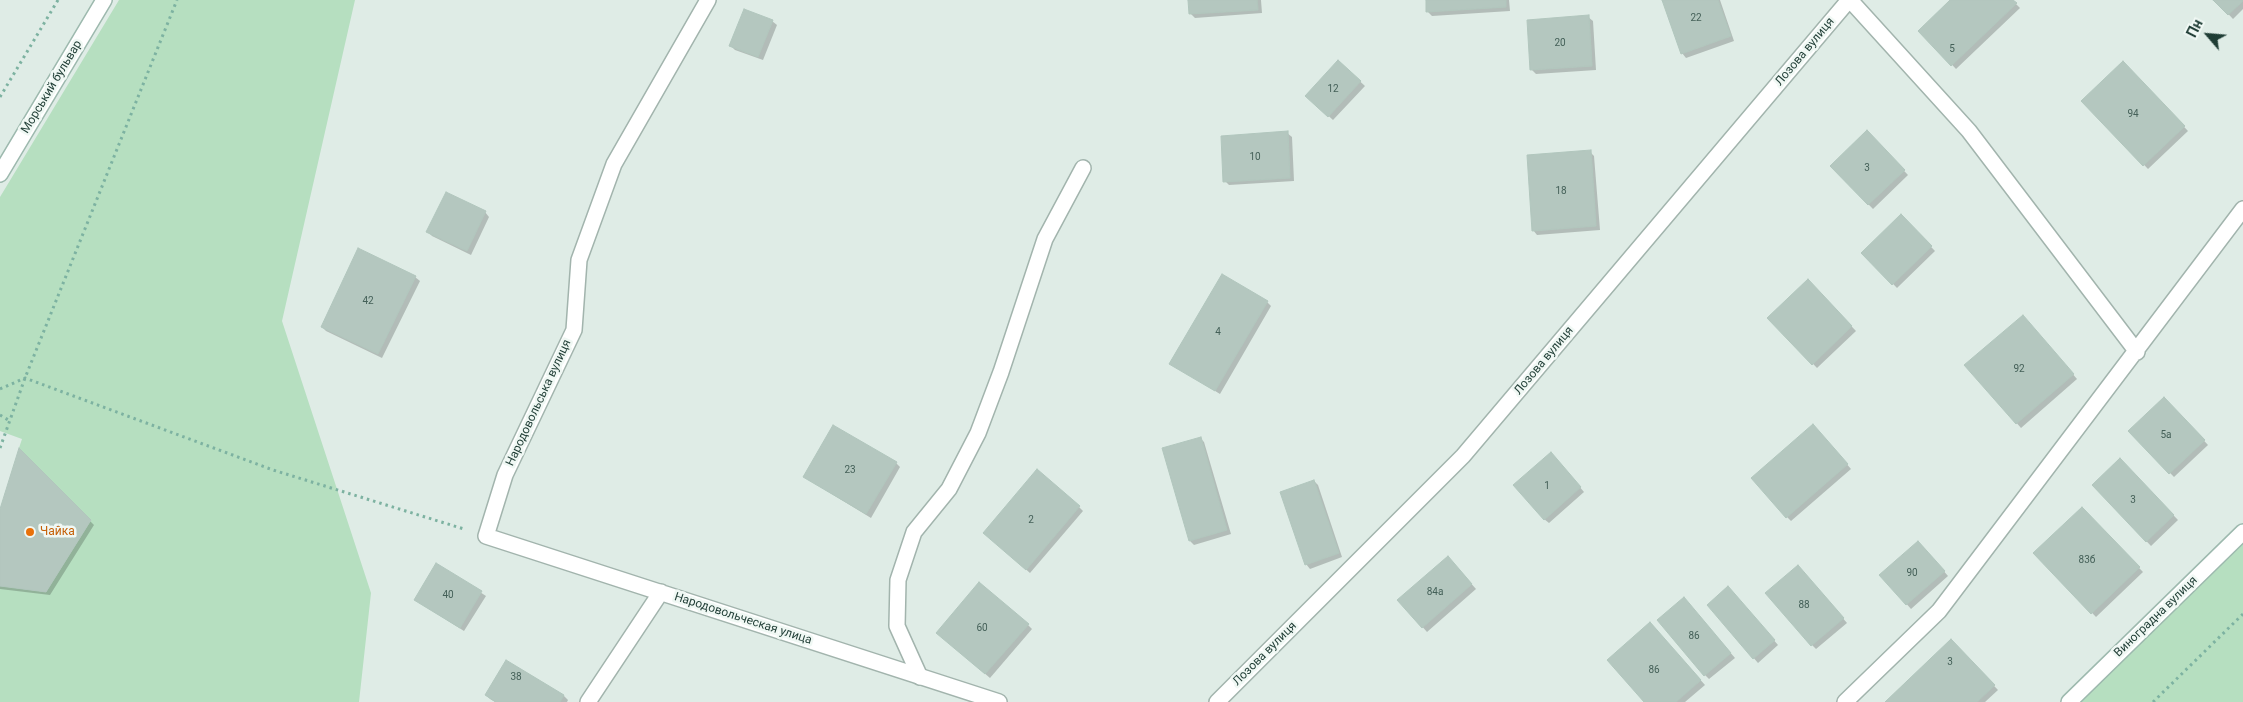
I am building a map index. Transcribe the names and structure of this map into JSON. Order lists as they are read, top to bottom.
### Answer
{
  "streets": {
    "street": [
      "Лозова вулиця",
      "Морський бульвар",
      "Народовольська вулиця",
      "Виноградна вулиця",
      "Народовольческая улица"
    ]
  },
  "crossings": [
    ["Народовольська вулиця", "Народовольческая улица"]
  ],
  "places": ["Чайка"],
  "house_numbers": [
    "22",
    "20",
    "5",
    "12",
    "94",
    "10",
    "3",
    "18",
    "42",
    "4",
    "92",
    "5а",
    "23",
    "1",
    "3",
    "2",
    "83б",
    "90",
    "84а",
    "40",
    "88",
    "60",
    "86",
    "3",
    "86",
    "38"
  ],
  "north": "top left"
}
